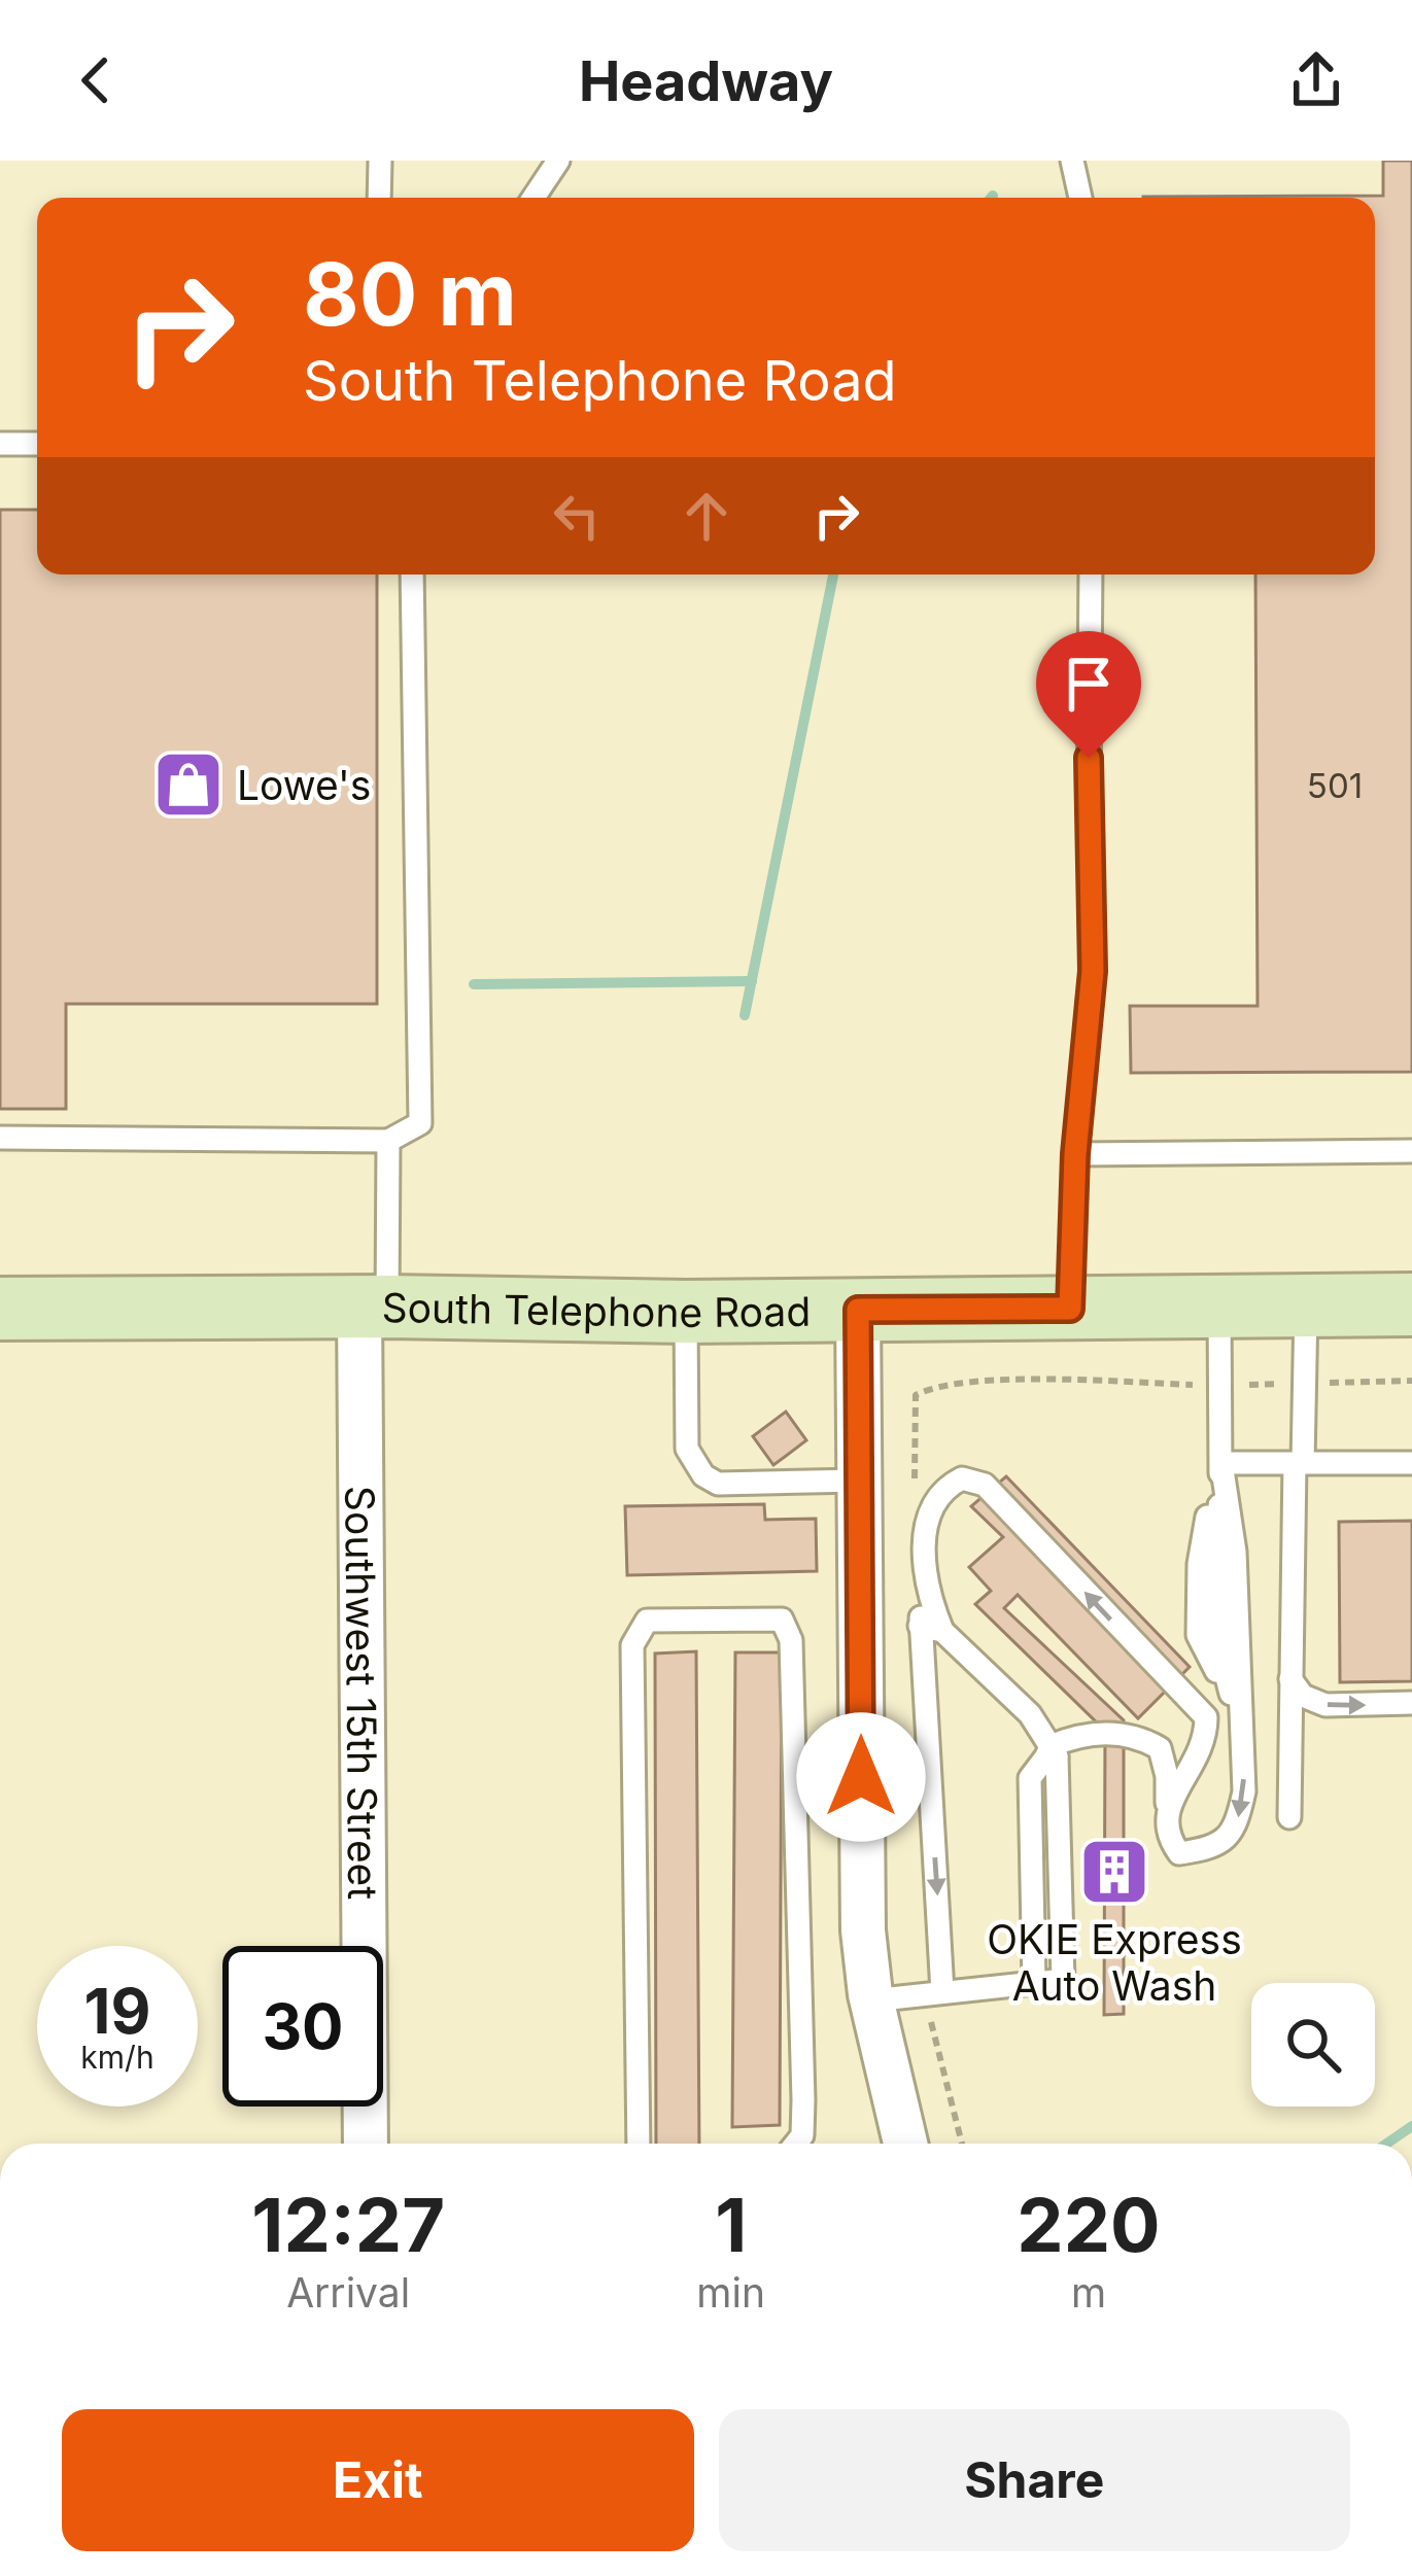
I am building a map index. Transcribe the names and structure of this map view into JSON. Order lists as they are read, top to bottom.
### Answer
{
  "streets": {
    "main road": ["South Telephone Road"],
    "street": ["Southwest 15th Street"]
  },
  "crossings": [
    ["South Telephone Road", "Southwest 15th Street"]
  ],
  "places": {
    "shop": ["Lowe's"],
    "building": ["OKIE Express Auto Wash"]
  },
  "house_numbers": ["501"],
  "page": {
    "header": "Headway",
    "turn": ["80 m", "South Telephone Road"],
    "speed": "19 km/h",
    "limit": "30",
    "eta": [
      "12:27",
      "Arrival",
      "1",
      "min",
      "220",
      "m"
    ],
    "buttons": ["Exit", "Share"]
  }
}
